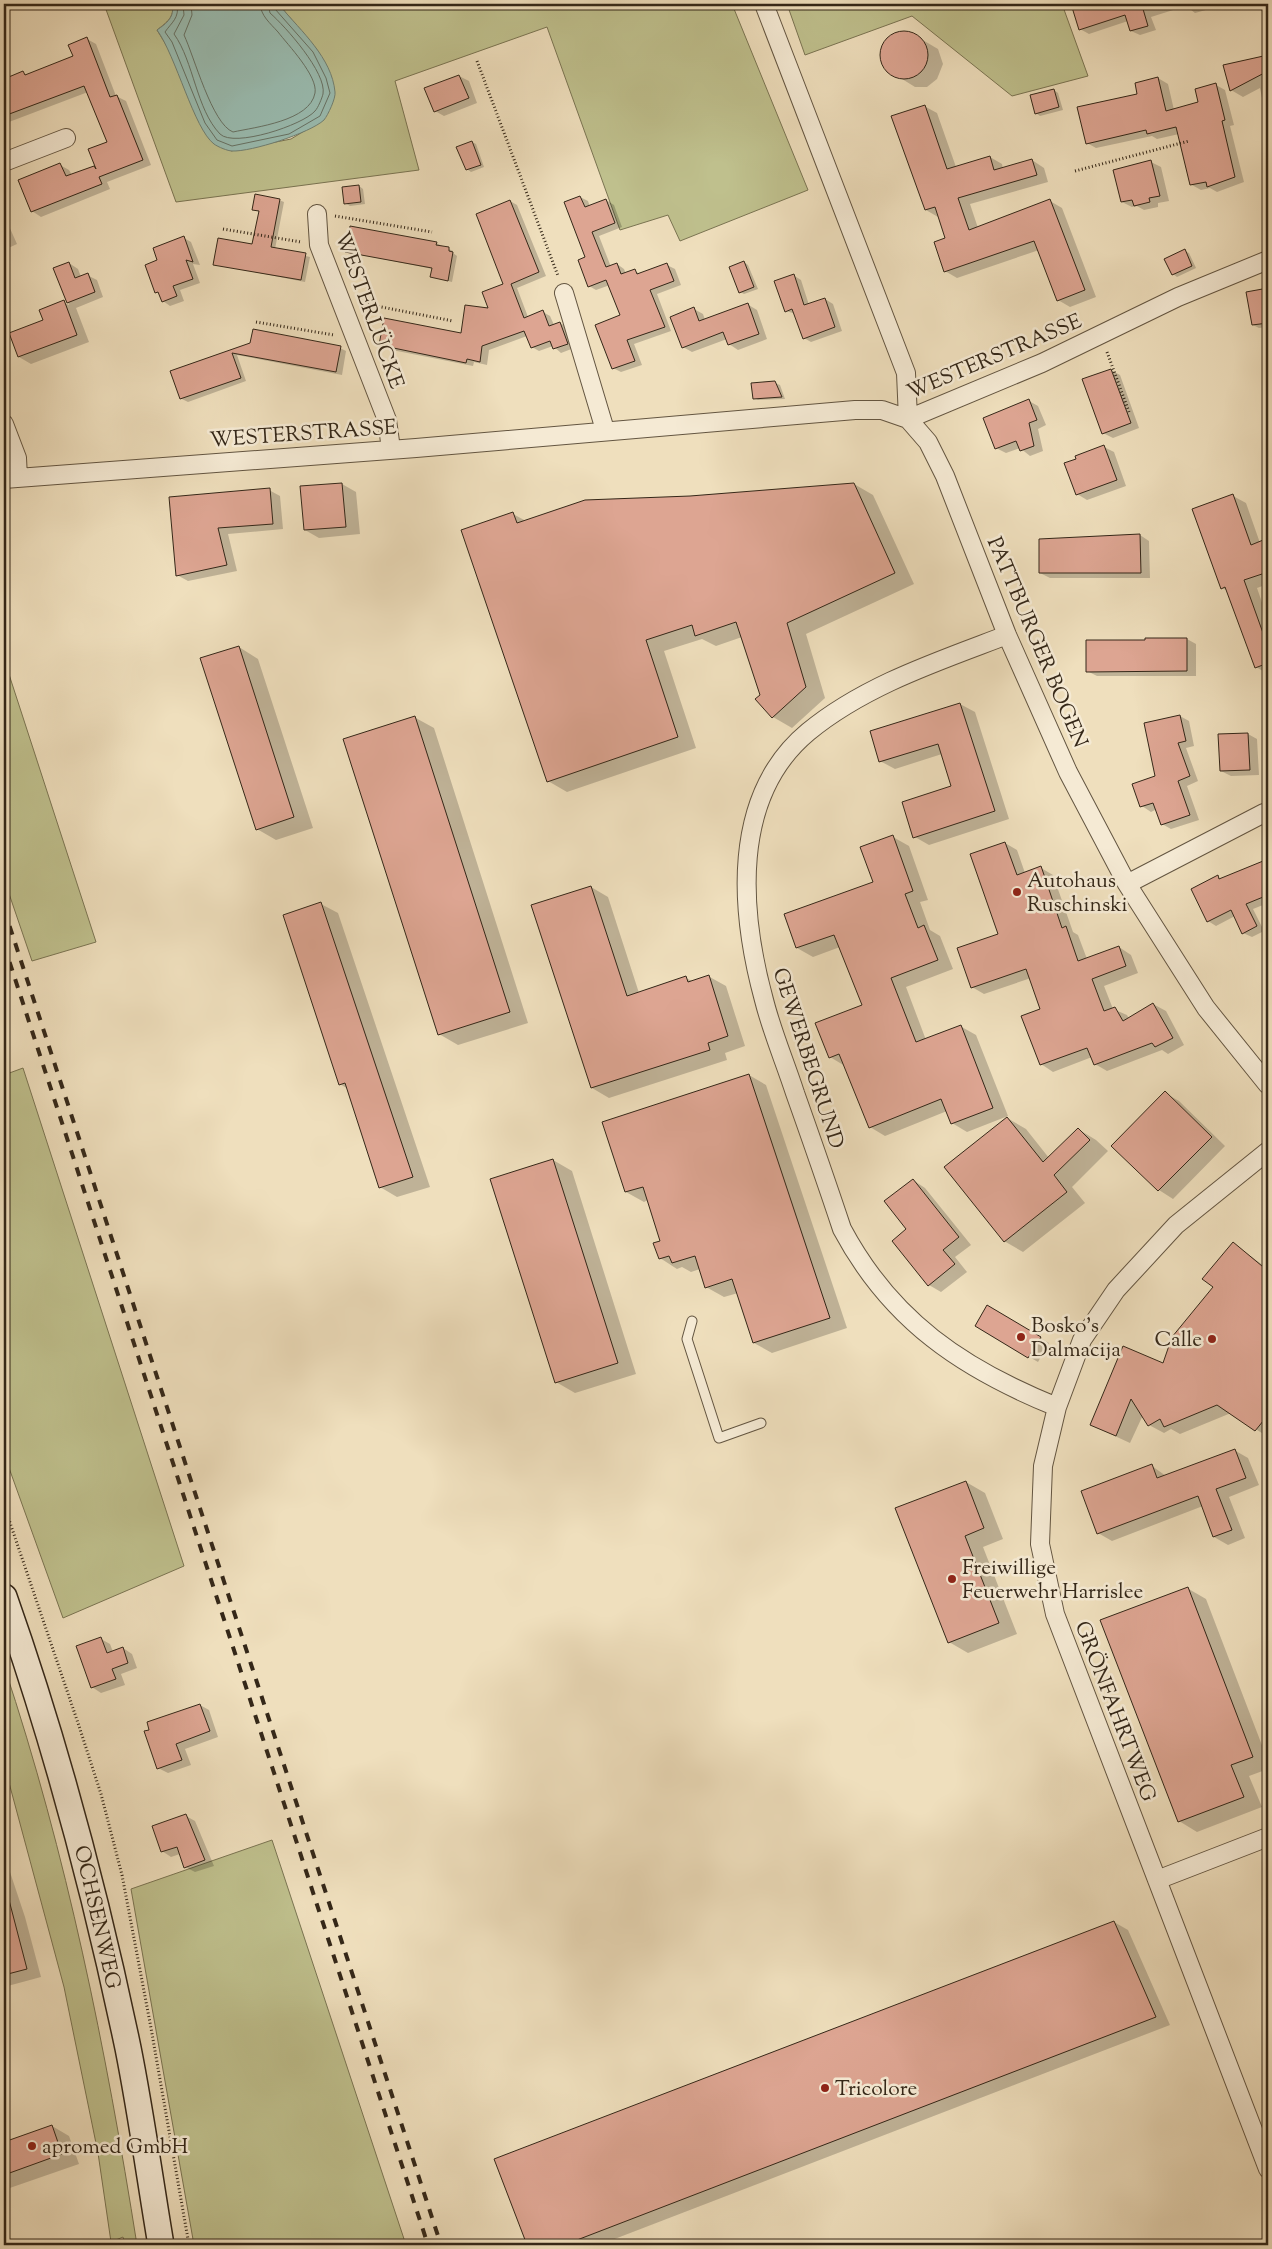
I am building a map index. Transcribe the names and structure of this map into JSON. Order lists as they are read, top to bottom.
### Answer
{
  "streets": {
    "main road": ["OCHSENWEG"],
    "street": [
      "WESTERLÜCKE",
      "WESTERSTRASSE",
      "PATTBURGER BOGEN",
      "GEWERBEGRUND",
      "GRÖNFAHRTWEG"
    ]
  },
  "crossings": [
    ["WESTERLÜCKE", "WESTERSTRASSE"],
    ["WESTERSTRASSE", "PATTBURGER BOGEN"],
    ["PATTBURGER BOGEN", "GEWERBEGRUND"],
    ["GEWERBEGRUND", "GRÖNFAHRTWEG"]
  ],
  "places": [
    "Autohaus Ruschinski",
    "Bosko's Dalmacija",
    "Calle",
    "Freiwillige Feuerwehr Harrislee",
    "Tricolore",
    "apromed GmbH"
  ]
}
